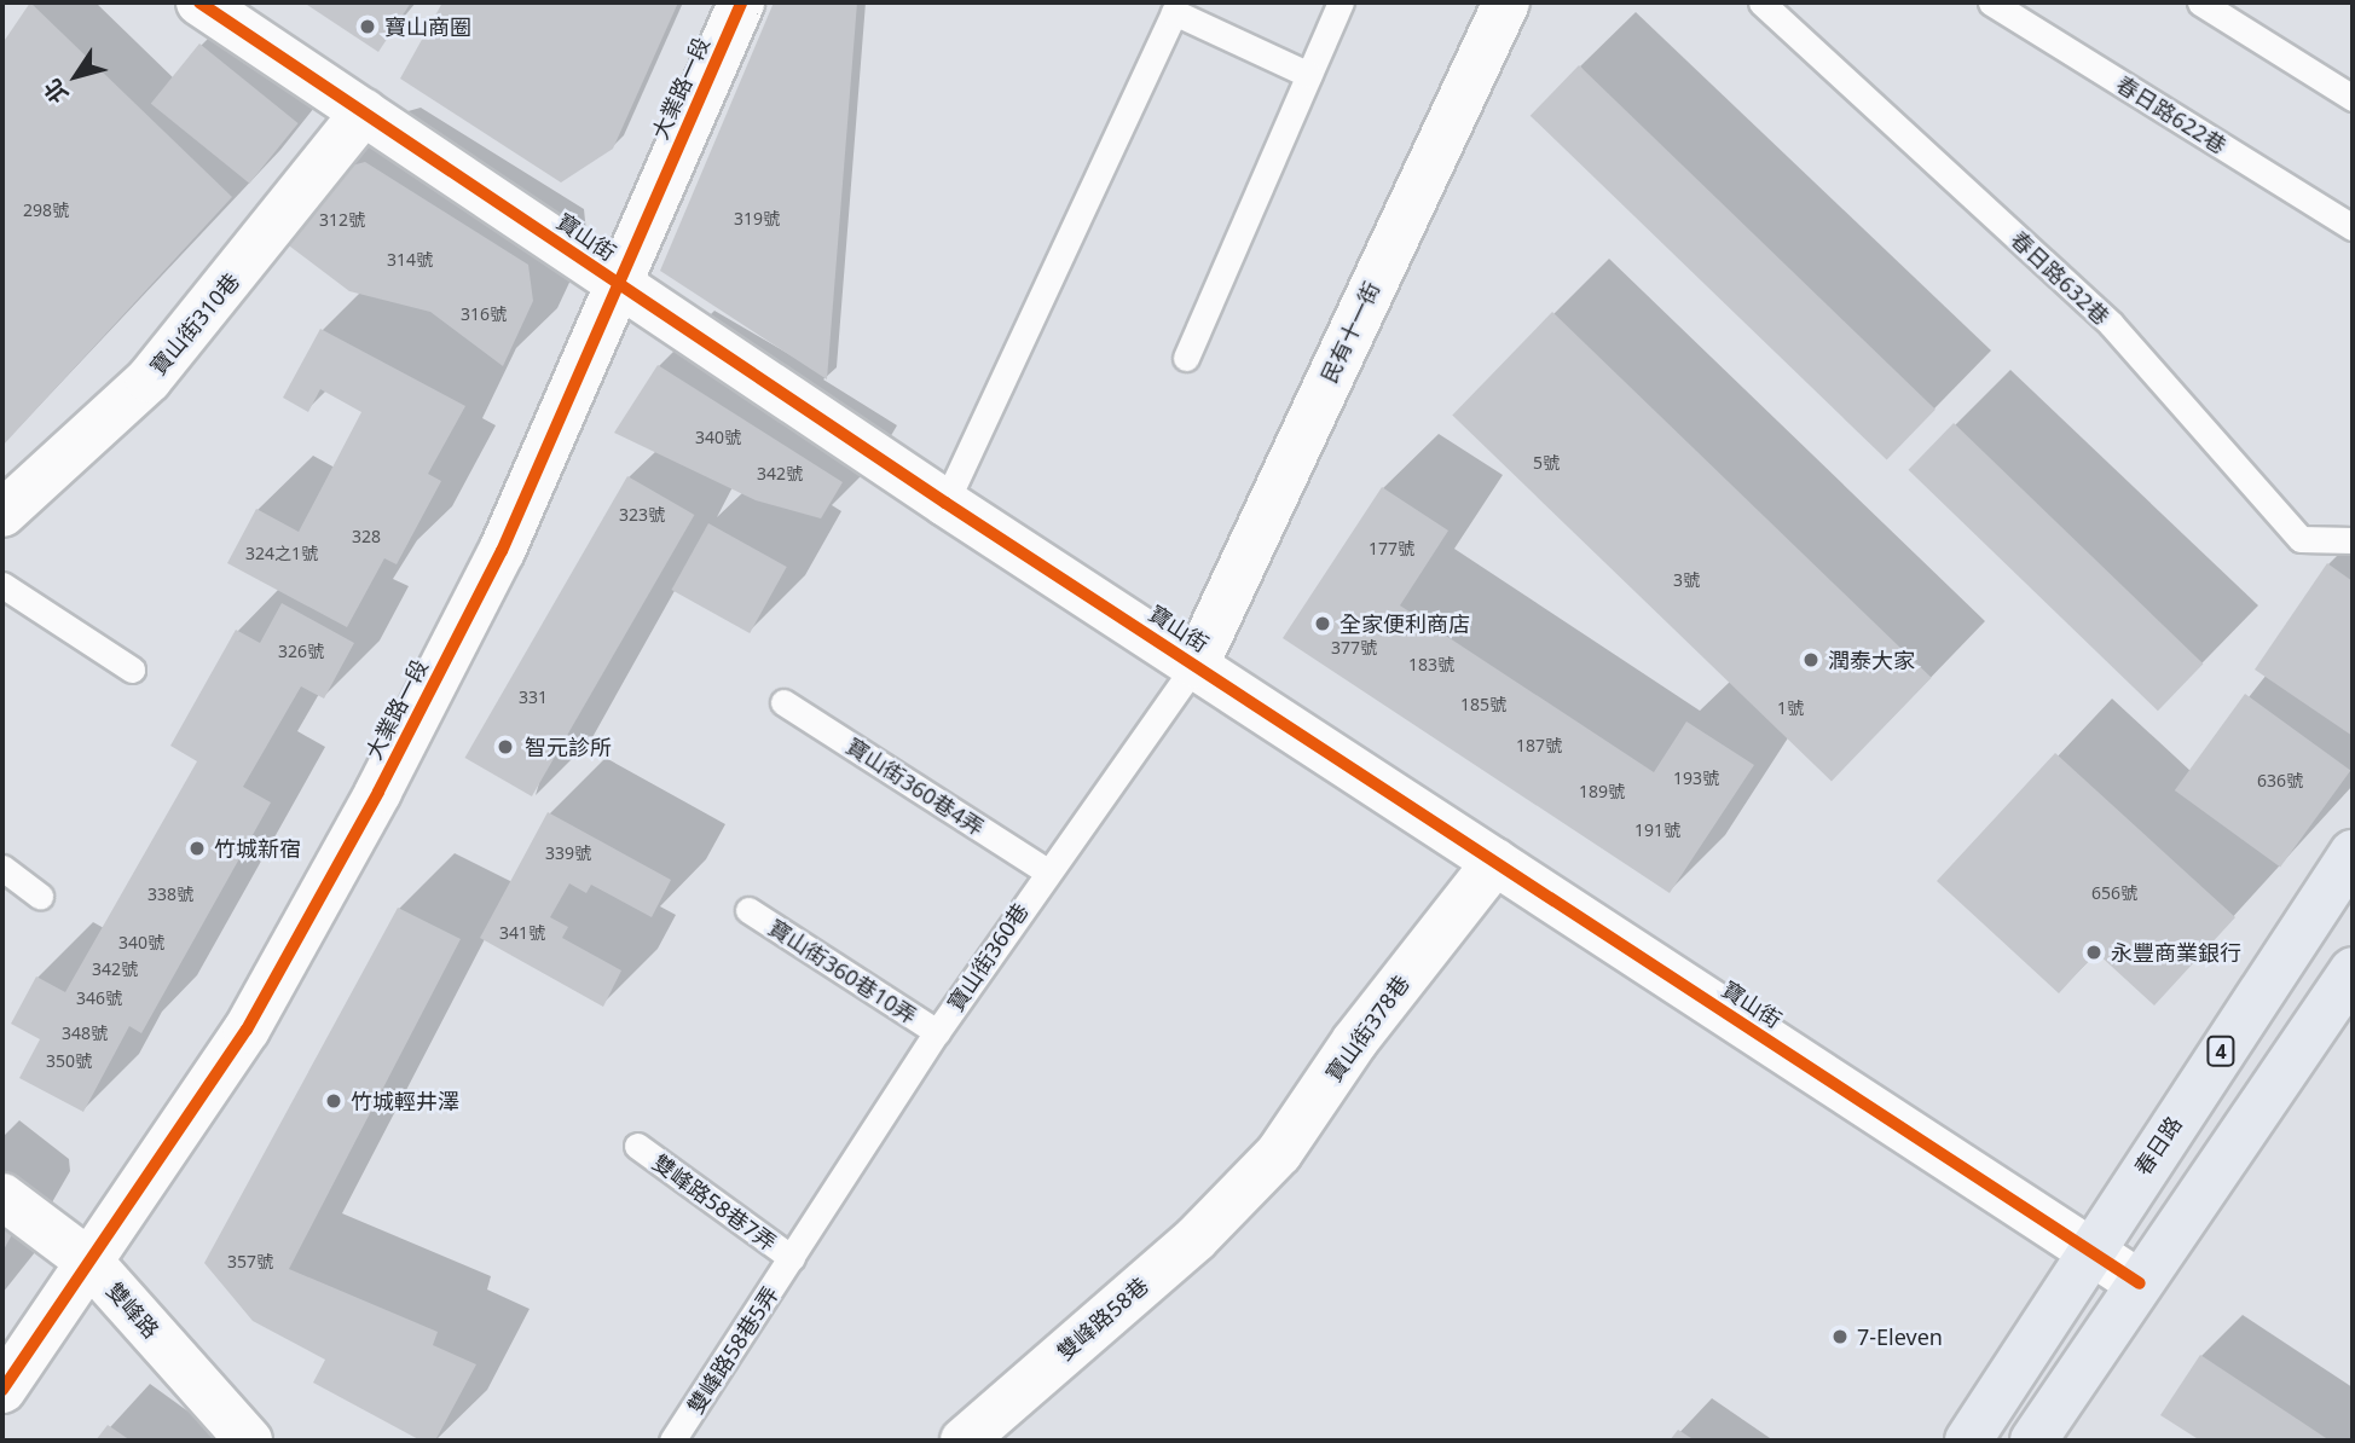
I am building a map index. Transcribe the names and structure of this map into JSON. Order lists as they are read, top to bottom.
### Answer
{
  "streets": {
    "main road": ["4", "春日路"],
    "street": [
      "大業路一段",
      "寶山街",
      "寶山街310巷",
      "民有十一街",
      "寶山街378巷",
      "雙峰路",
      "雙峰路58巷"
    ],
    "lane": [
      "春日路622巷",
      "春日路632巷",
      "寶山街360巷4弄",
      "寶山街360巷",
      "寶山街360巷10弄",
      "雙峰路58巷7弄",
      "雙峰路58巷5弄"
    ]
  },
  "crossings": [
    ["大業路一段", "寶山街"],
    ["大業路一段", "雙峰路"],
    ["寶山街", "寶山街310巷"],
    ["寶山街", "民有十一街"],
    ["寶山街", "寶山街360巷"],
    ["寶山街", "寶山街378巷"],
    ["寶山街", "春日路"],
    ["民有十一街", "寶山街360巷"],
    ["寶山街360巷4弄", "寶山街360巷"],
    ["寶山街360巷", "寶山街360巷10弄"],
    ["寶山街360巷", "雙峰路58巷7弄"],
    ["寶山街360巷", "雙峰路58巷5弄"],
    ["寶山街378巷", "雙峰路58巷"],
    ["雙峰路58巷7弄", "雙峰路58巷5弄"]
  ],
  "places": [
    "寶山商圈",
    "全家便利商店",
    "潤泰大家",
    "智元診所",
    "竹城新宿",
    "永豐商業銀行",
    "竹城輕井澤",
    "7-Eleven"
  ],
  "house_numbers": [
    "298號",
    "319號",
    "312號",
    "314號",
    "316號",
    "340號",
    "5號",
    "342號",
    "323號",
    "328",
    "177號",
    "324之1號",
    "3號",
    "377號",
    "326號",
    "183號",
    "331",
    "185號",
    "1號",
    "187號",
    "193號",
    "636號",
    "189號",
    "191號",
    "339號",
    "656號",
    "338號",
    "341號",
    "340號",
    "342號",
    "346號",
    "348號",
    "350號",
    "357號"
  ],
  "north": "bottom left"
}
